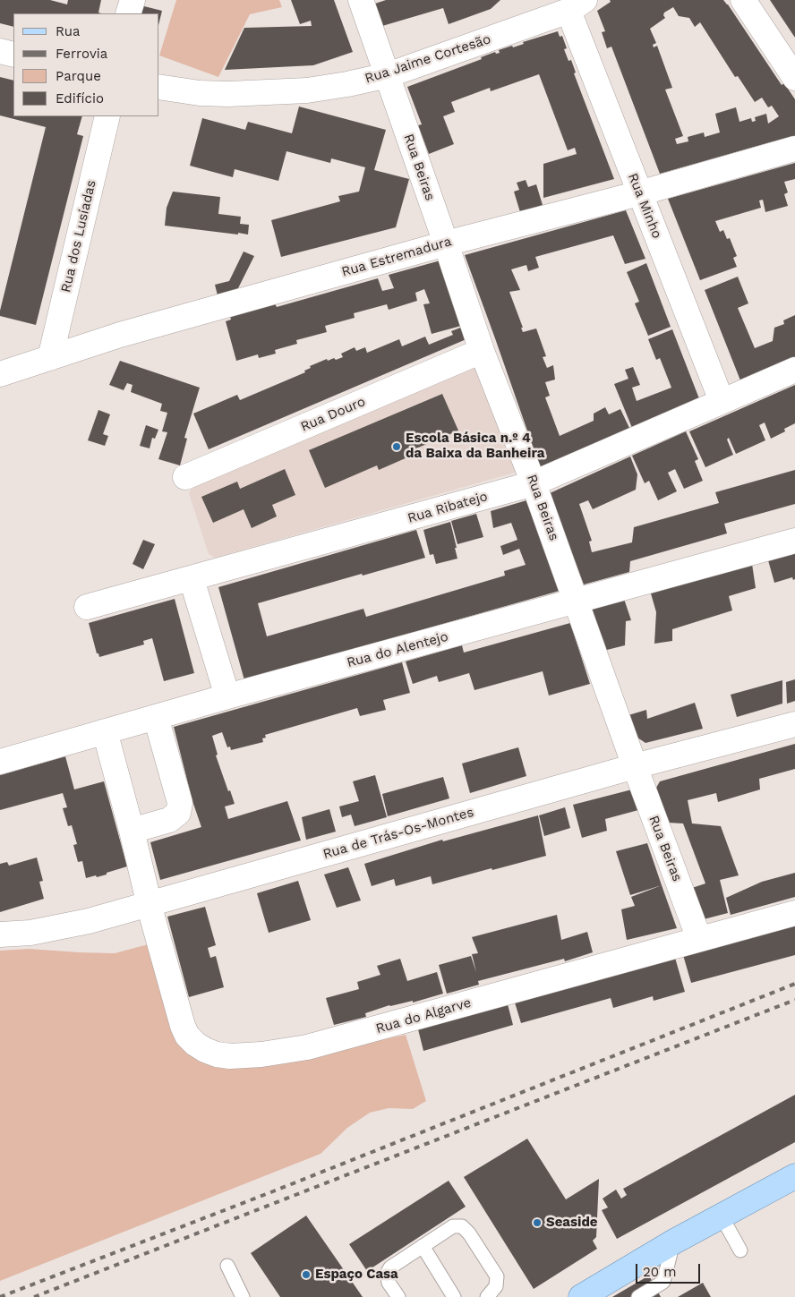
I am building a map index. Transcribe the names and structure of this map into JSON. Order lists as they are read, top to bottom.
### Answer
{
  "streets": {
    "street": [
      "Rua Jaime Cortesão",
      "Rua Beiras",
      "Rua Minho",
      "Rua dos Lusíadas",
      "Rua Estremadura",
      "Rua Douro",
      "Rua Ribatejo",
      "Rua do Alentejo",
      "Rua de Trás-Os-Montes",
      "Rua do Algarve"
    ]
  },
  "crossings": [
    ["Rua Jaime Cortesão", "Rua Beiras"],
    ["Rua Jaime Cortesão", "Rua Minho"],
    ["Rua Beiras", "Rua Estremadura"],
    ["Rua Beiras", "Rua Douro"],
    ["Rua Beiras", "Rua Ribatejo"],
    ["Rua Beiras", "Rua do Alentejo"],
    ["Rua Beiras", "Rua de Trás-Os-Montes"],
    ["Rua Beiras", "Rua do Algarve"],
    ["Rua Minho", "Rua Estremadura"],
    ["Rua Minho", "Rua Ribatejo"],
    ["Rua dos Lusíadas", "Rua Estremadura"],
    ["Rua do Alentejo", "Rua do Algarve"],
    ["Rua de Trás-Os-Montes", "Rua do Algarve"]
  ],
  "places": ["Escola Básica n.º 4 da Baixa da Banheira", "Seaside", "Espaço Casa"],
  "legend": [
    "Rua",
    "Ferrovia",
    "Parque",
    "Edifício"
  ],
  "scale_bar": "20 m"
}
